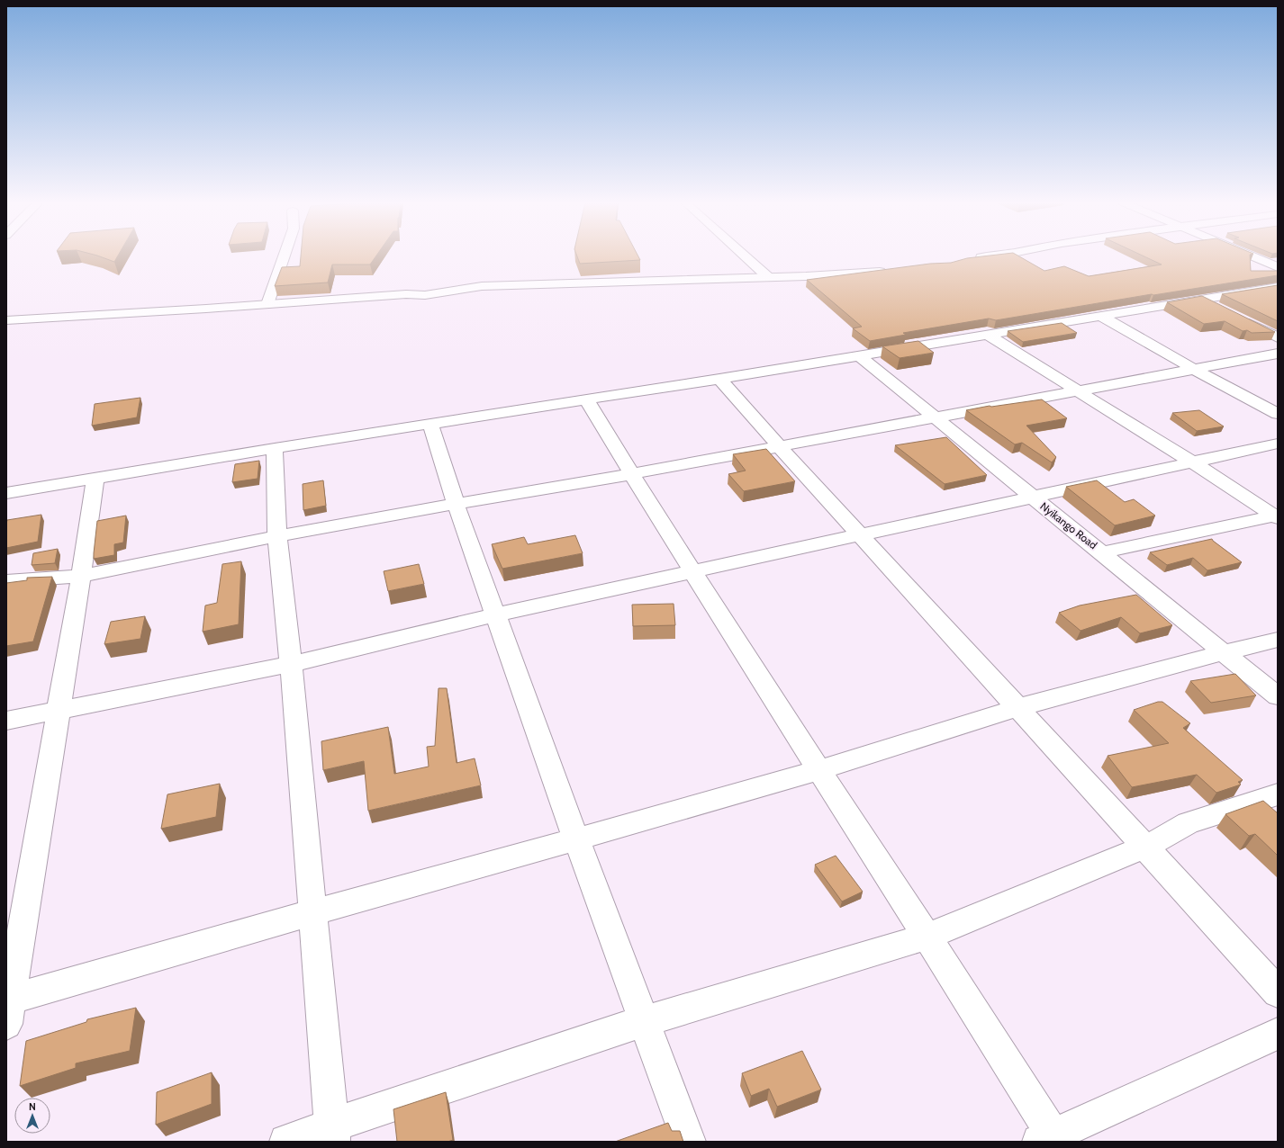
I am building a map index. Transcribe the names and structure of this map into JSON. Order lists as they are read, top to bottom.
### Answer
{
  "streets": {
    "street": ["Nyikango Road"]
  },
  "north": "top"
}
